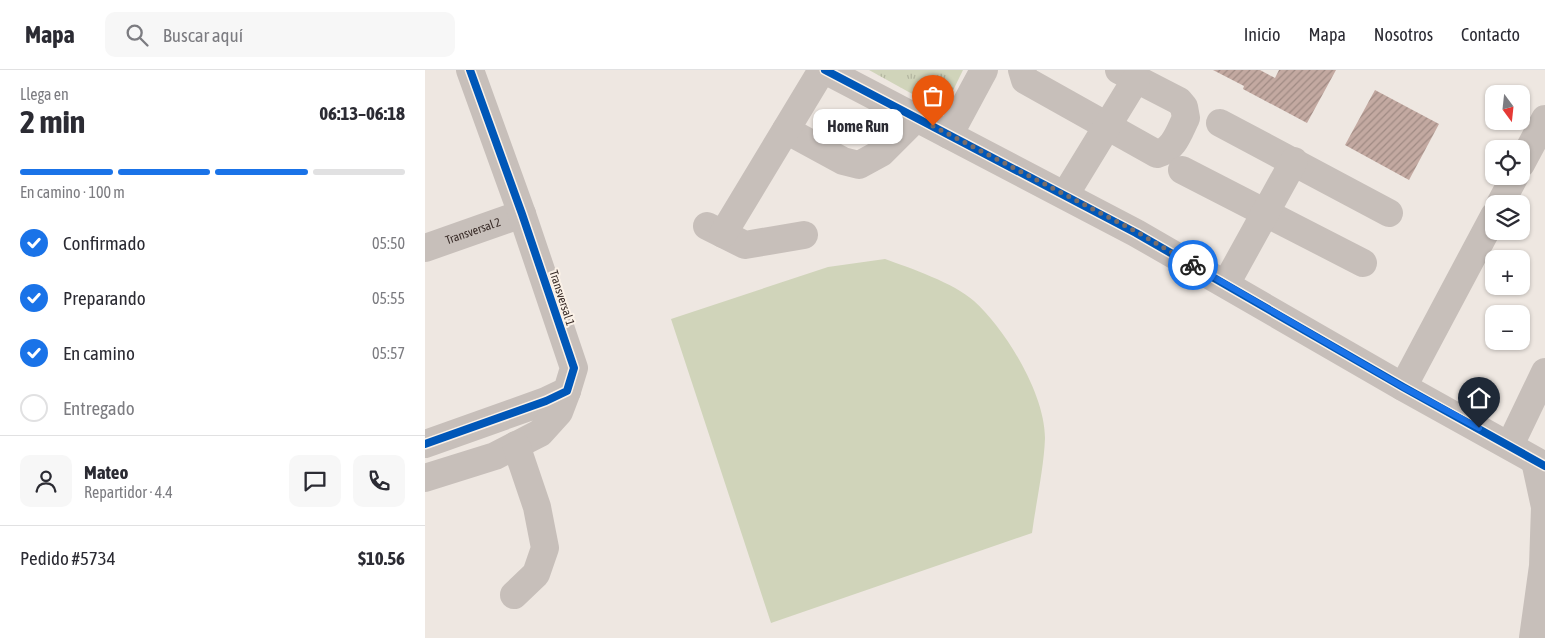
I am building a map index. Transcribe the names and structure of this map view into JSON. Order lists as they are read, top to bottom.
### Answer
{
  "streets": {
    "street": ["Transversal 2", "Transversal 1"]
  },
  "crossings": [
    ["Transversal 2", "Transversal 1"]
  ],
  "places": ["Home Run"],
  "north": "bottom",
  "page": {
    "header": "Mapa",
    "search": "Buscar aquí",
    "nav": [
      "Inicio",
      "Mapa",
      "Nosotros",
      "Contacto"
    ],
    "heading": ["2 min", "Llega en", "06:13–06:18"],
    "panel": [
      "Mateo",
      "Repartidor · 4.4",
      "Pedido #5734",
      "$10.56"
    ],
    "map_buttons": ["+", "−"],
    "bubble": "Home Run",
    "bar": "En camino · 100 m",
    "list": [
      ["Confirmado", "05:50"],
      ["Preparando", "05:55"],
      ["En camino", "05:57"],
      "Entregado"
    ]
  }
}
